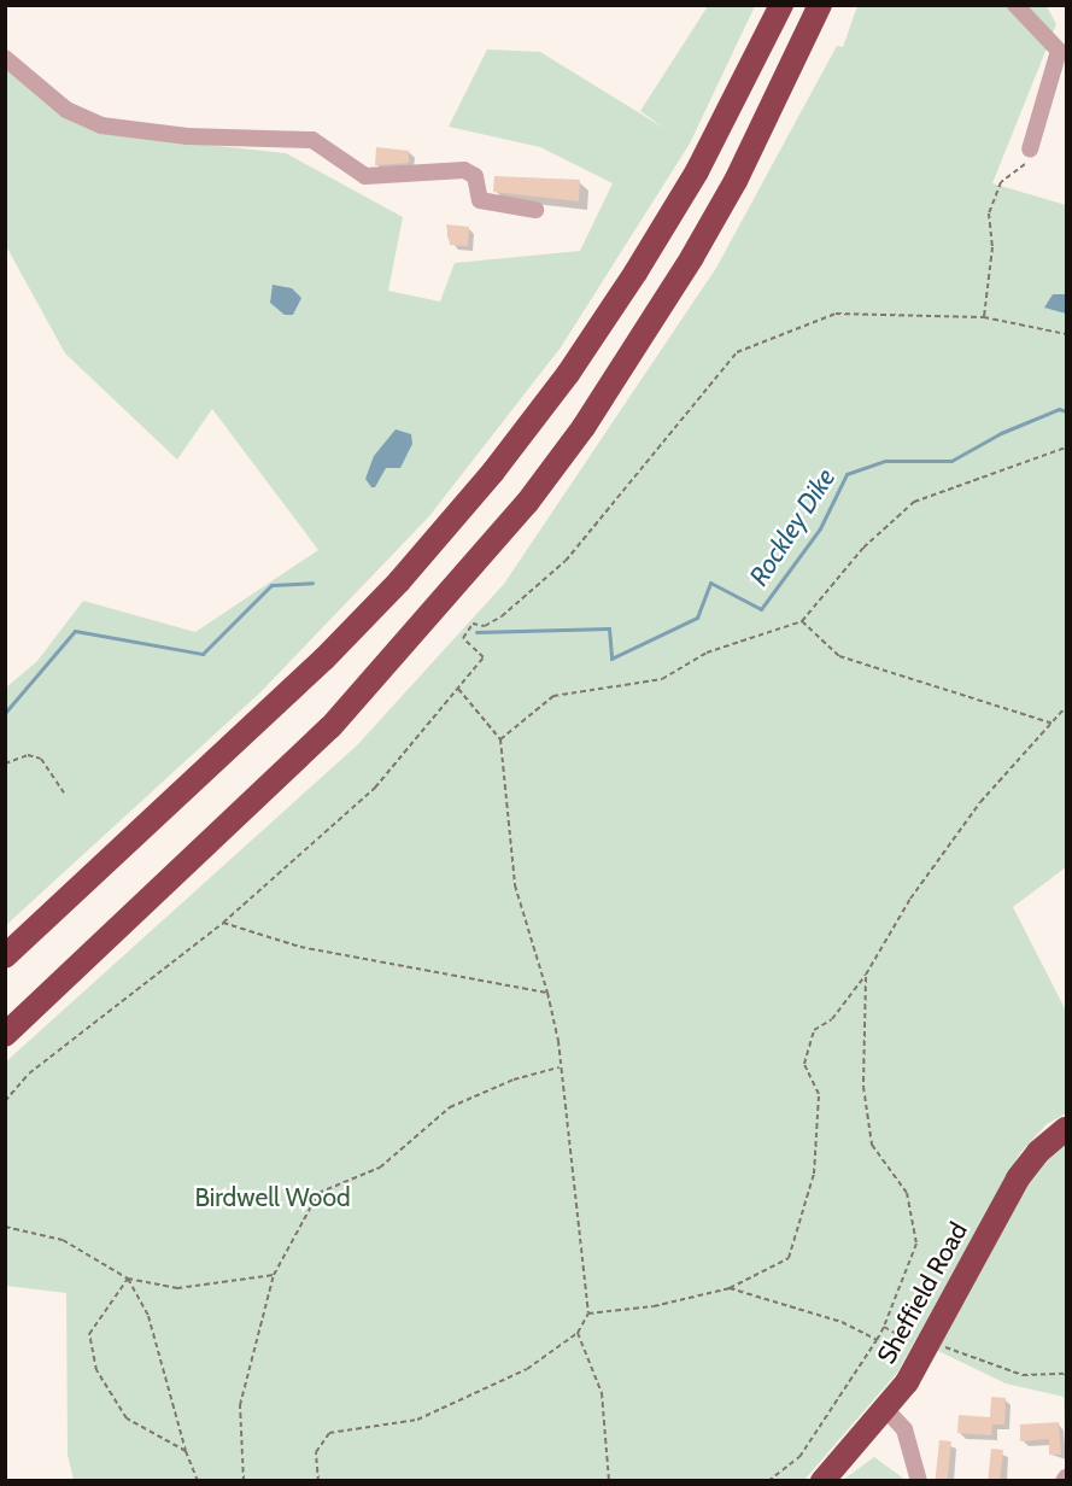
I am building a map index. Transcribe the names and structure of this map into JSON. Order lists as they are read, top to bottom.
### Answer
{
  "streets": {
    "highway": ["Sheffield Road"]
  },
  "water": ["Rockley Dike"],
  "parks": ["Birdwell Wood"]
}
